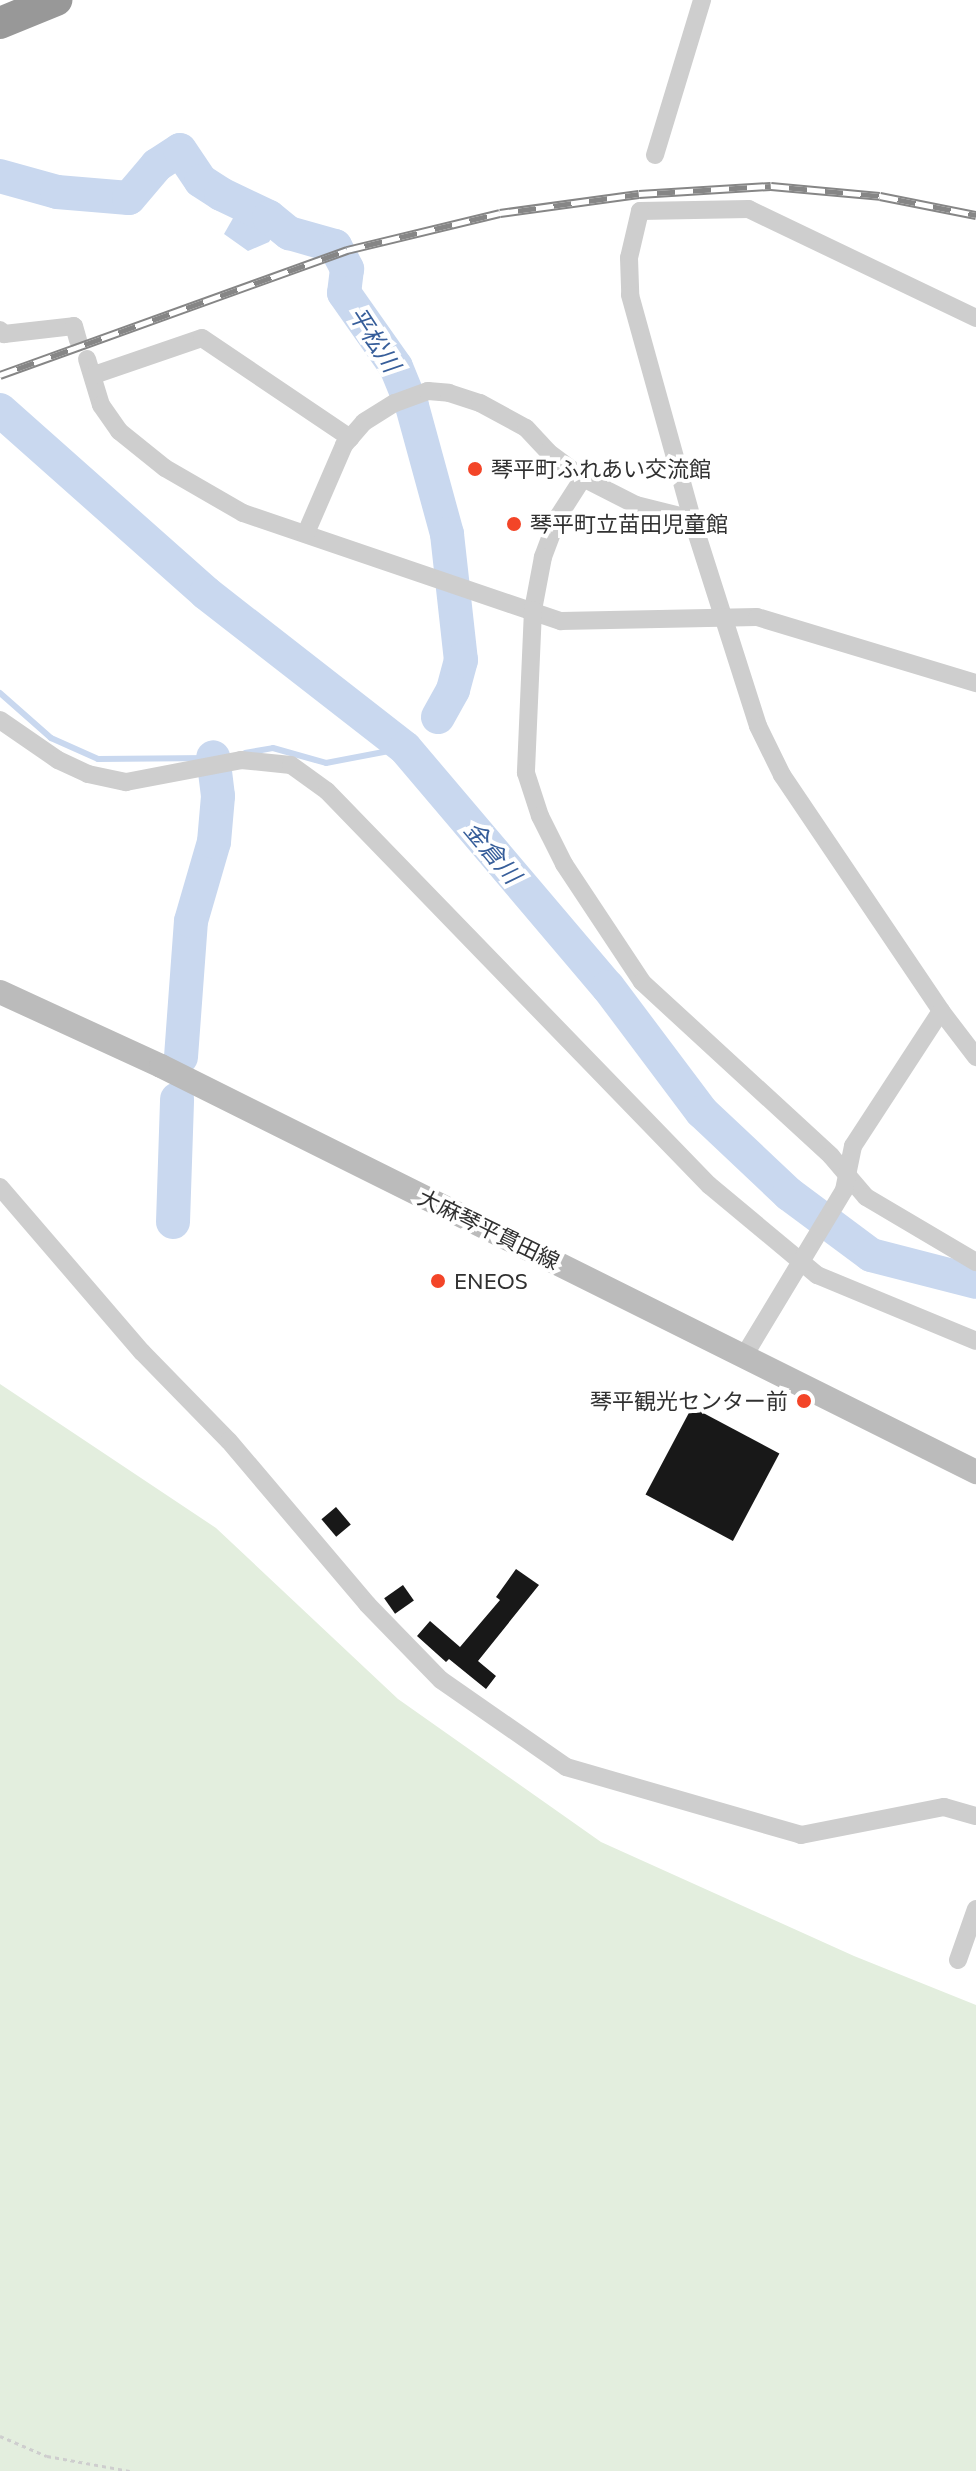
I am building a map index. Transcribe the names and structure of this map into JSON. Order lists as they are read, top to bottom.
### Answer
{
  "streets": {
    "main road": ["大麻琴平貫田線"]
  },
  "water": ["平松川", "金倉川"],
  "places": [
    "琴平町ふれあい交流館",
    "琴平町立苗田児童館",
    "ENEOS",
    "琴平観光センター前"
  ]
}
